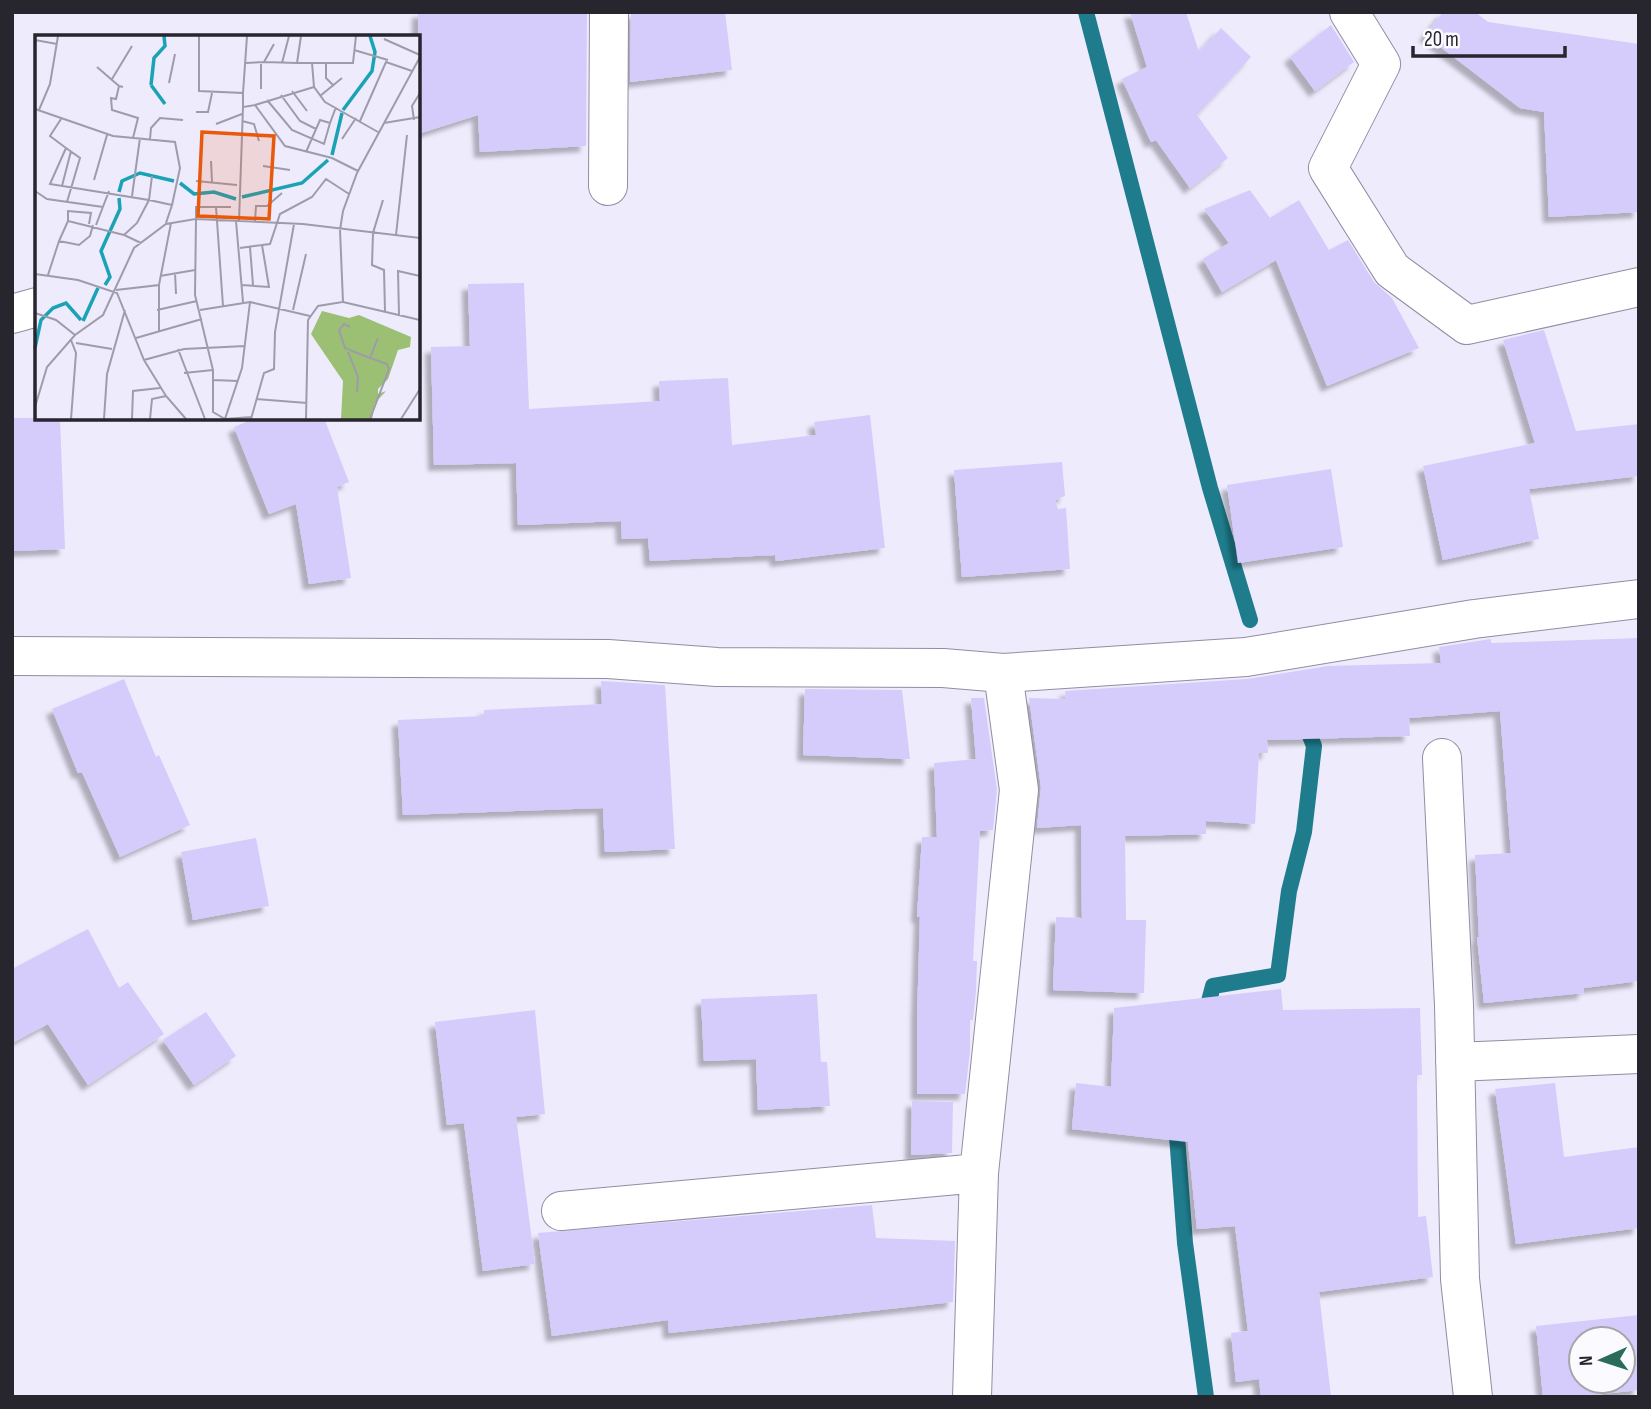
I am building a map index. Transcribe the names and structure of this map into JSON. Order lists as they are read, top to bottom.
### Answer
{
  "scale_bar": "20 m",
  "north": "left"
}
